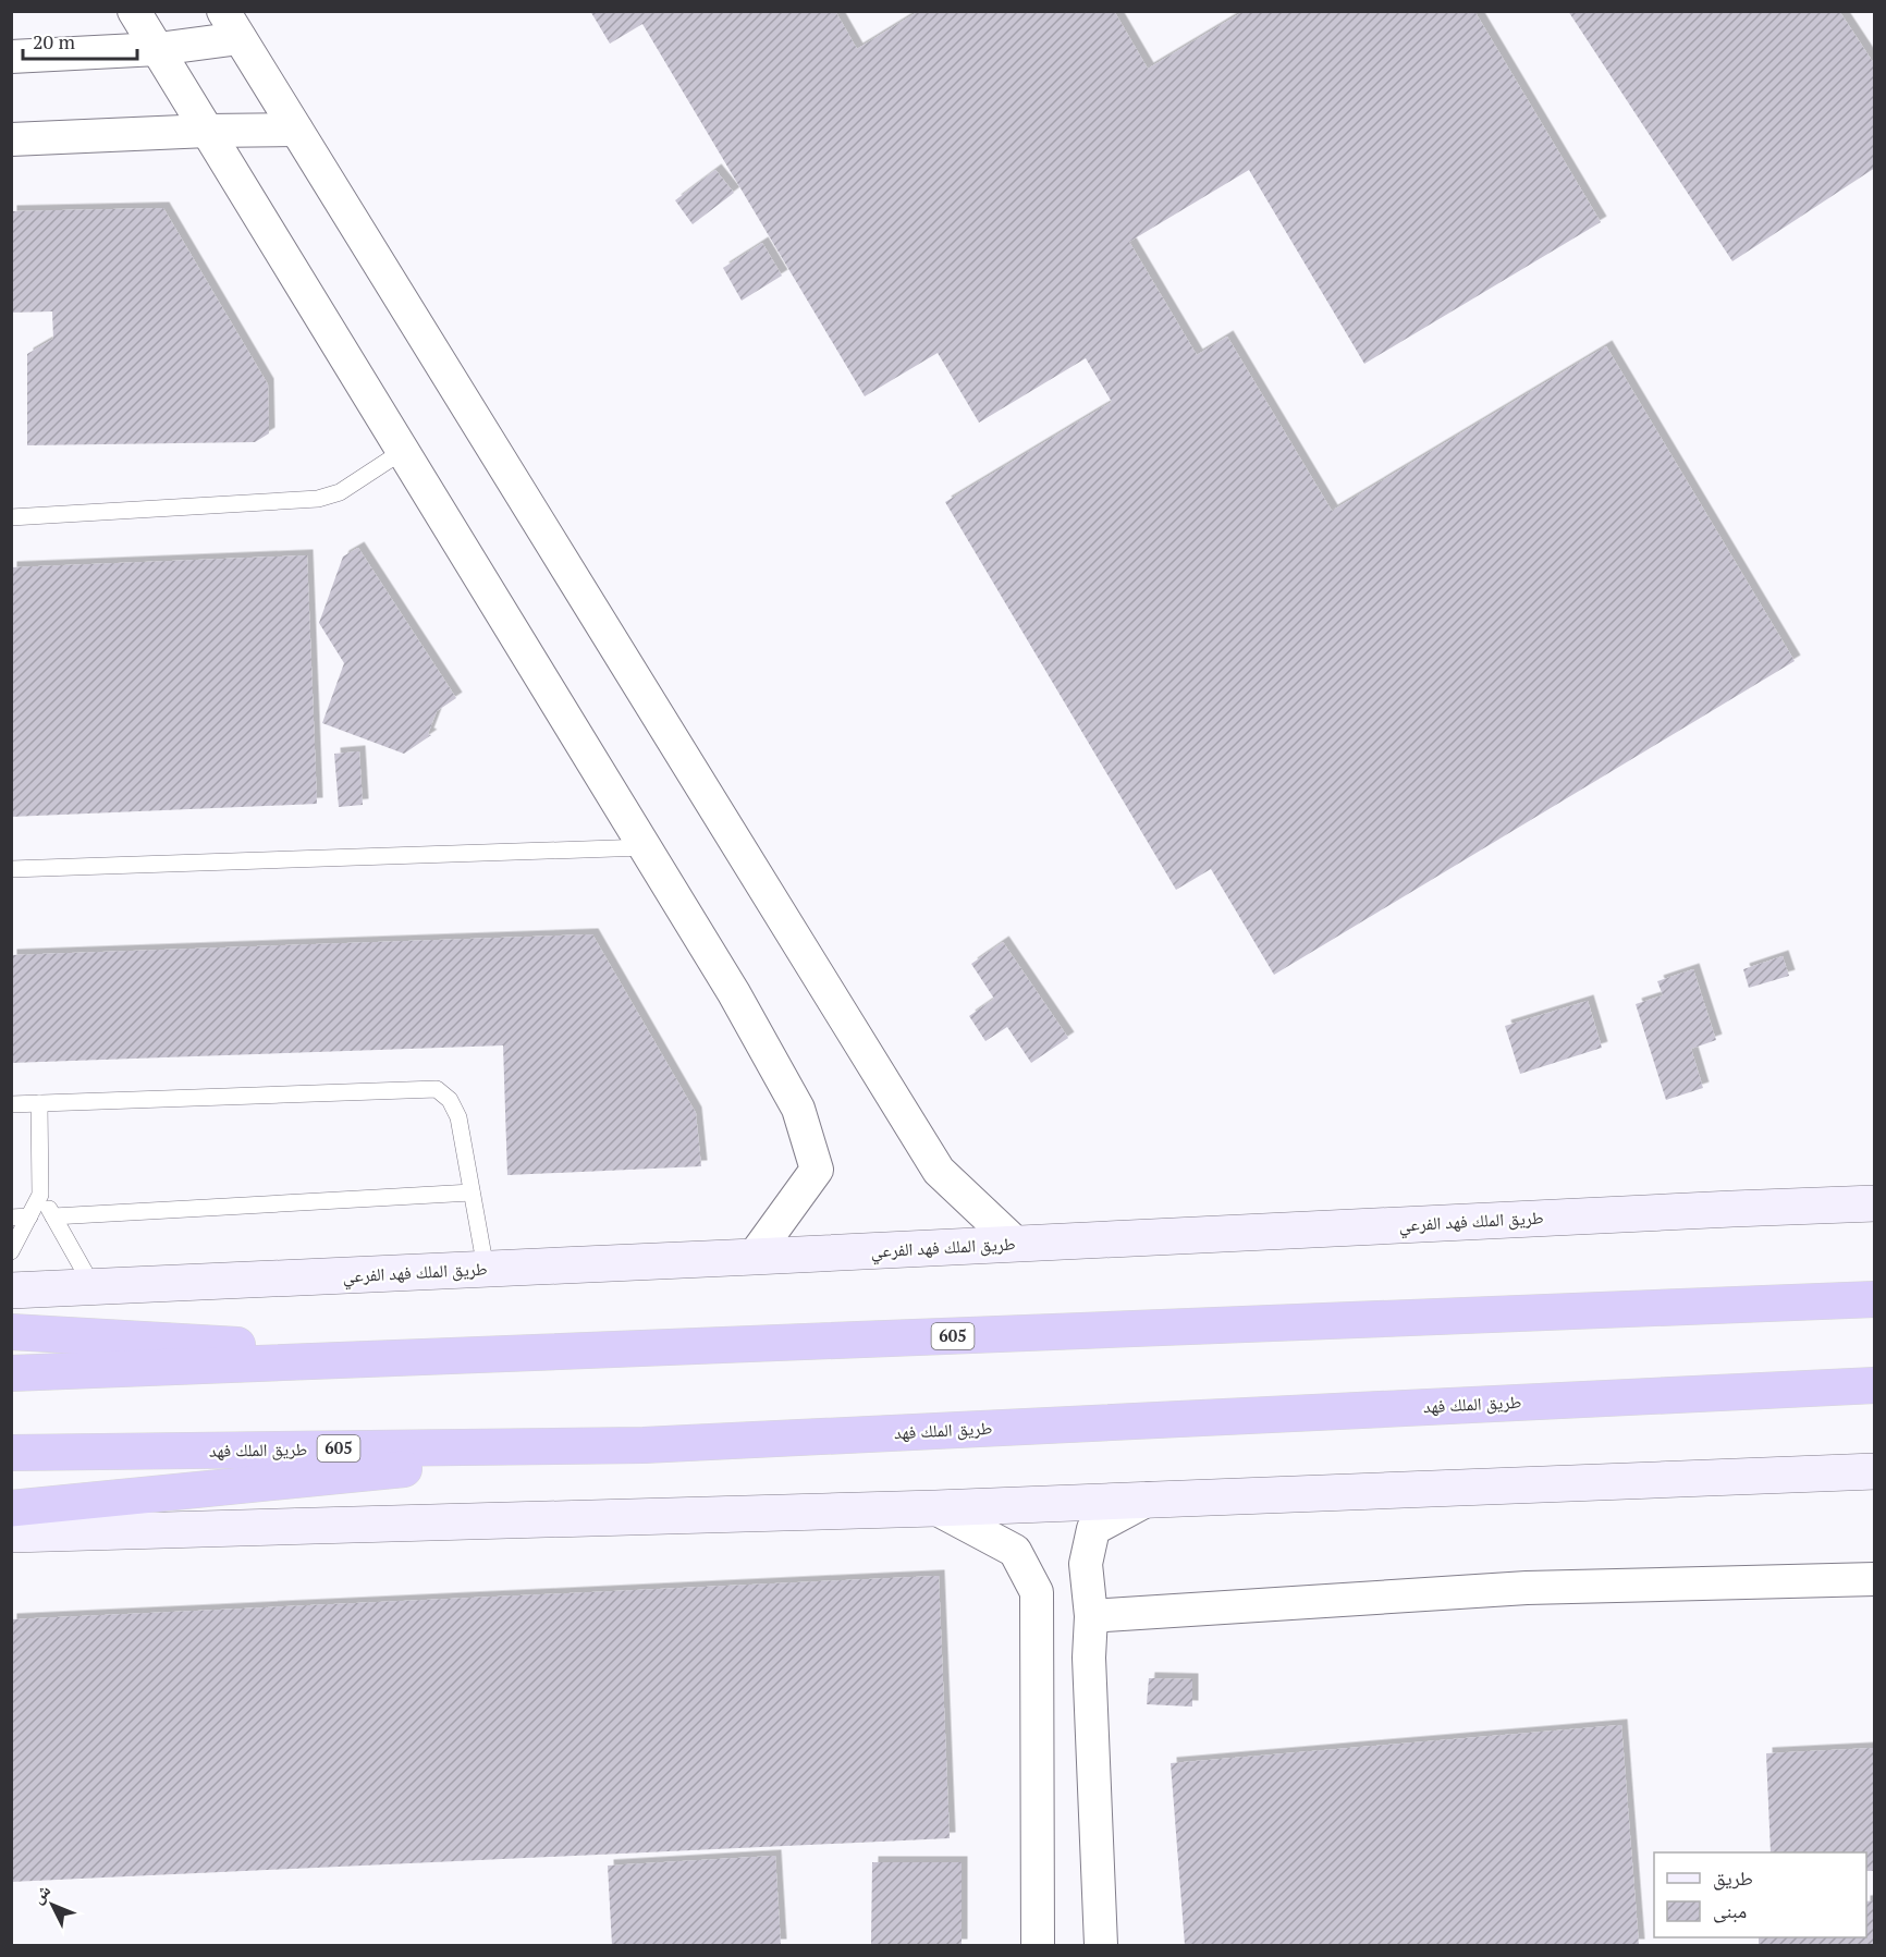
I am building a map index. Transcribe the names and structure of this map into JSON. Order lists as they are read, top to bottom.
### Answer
{
  "streets": {
    "highway": ["605", "طريق الملك فهد"],
    "main road": ["طريق الملك فهد الفرعي"]
  },
  "legend": ["طريق", "مبنى"],
  "scale_bar": "20 m",
  "north": "top left"
}
